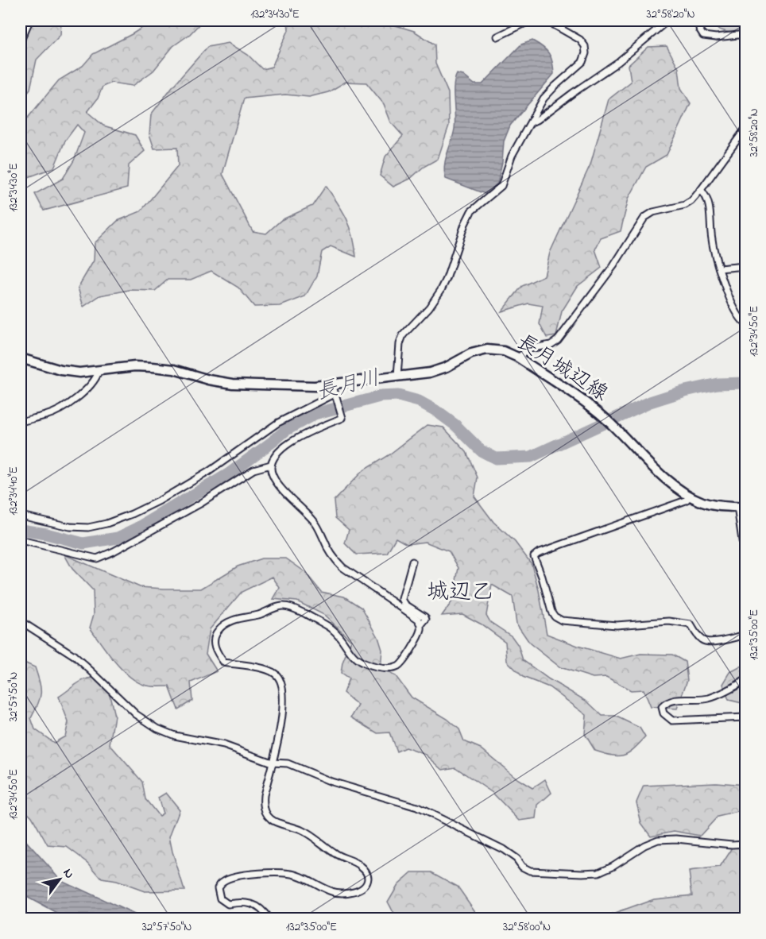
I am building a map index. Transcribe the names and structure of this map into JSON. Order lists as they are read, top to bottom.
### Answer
{
  "streets": {
    "main road": ["長月城辺線"]
  },
  "districts": ["城辺乙"],
  "water": ["長月川"],
  "north": "top right",
  "coordinates": [
    "132°34'30\"E",
    "32°58'20\"N",
    "132°34'50\"E",
    "132°34'40\"E",
    "132°35'00\"E",
    "32°57'50\"N",
    "32°58'00\"N"
  ]
}
